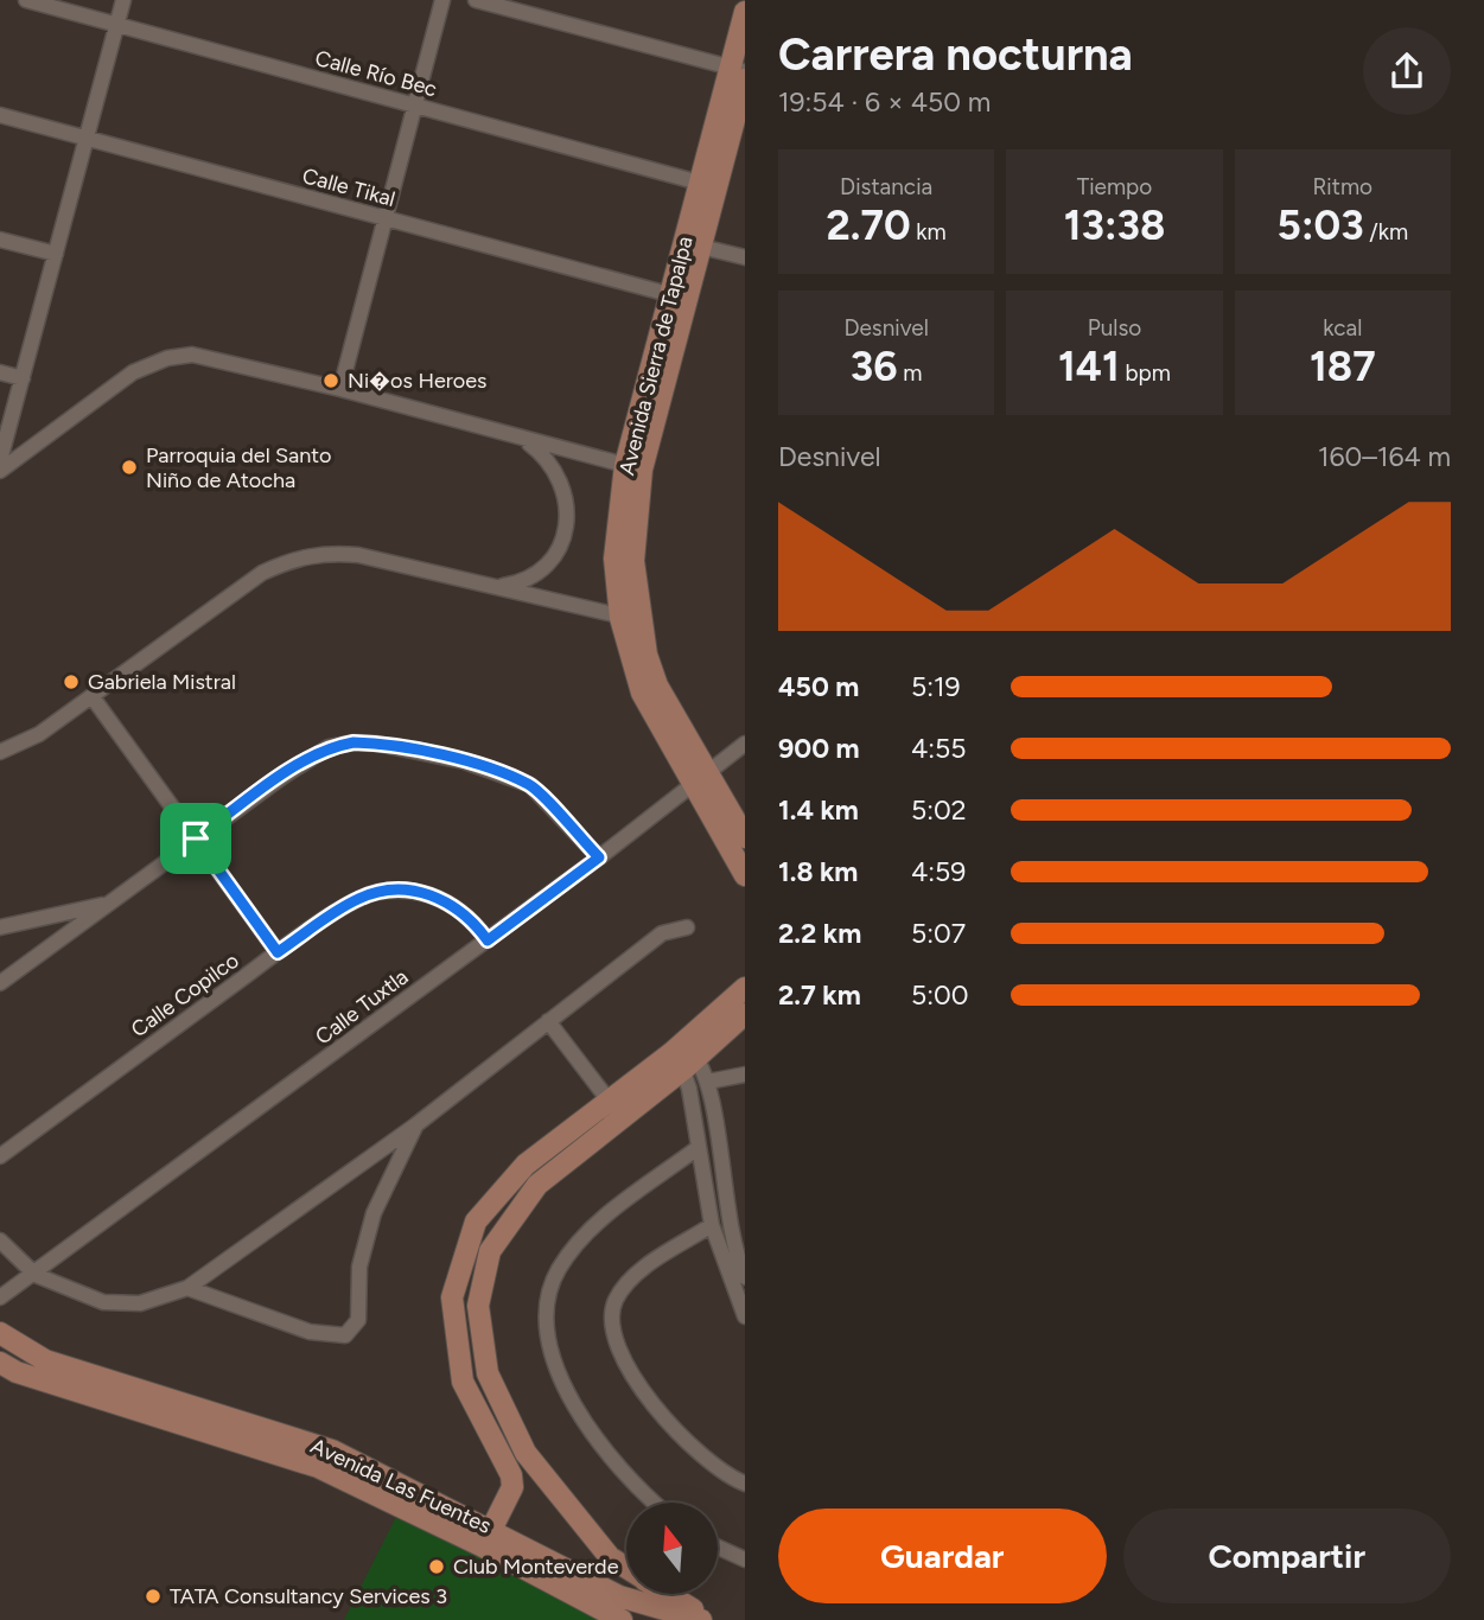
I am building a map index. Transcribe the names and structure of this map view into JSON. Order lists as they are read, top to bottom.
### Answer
{
  "streets": {
    "street": [
      "Calle Río Bec",
      "Calle Tikal",
      "Avenida Sierra de Tapalpa",
      "Calle Copilco",
      "Calle Tuxtla",
      "Avenida Las Fuentes"
    ]
  },
  "crossings": [
    ["Calle Río Bec", "Avenida Sierra de Tapalpa"],
    ["Calle Tikal", "Avenida Sierra de Tapalpa"],
    ["Avenida Sierra de Tapalpa", "Calle Tuxtla"],
    ["Calle Copilco", "Calle Tuxtla"]
  ],
  "places": [
    "Ni�os Heroes",
    "Parroquia del Santo Niño de Atocha",
    "Gabriela Mistral",
    "Club Monteverde",
    "TATA Consultancy Services 3"
  ],
  "north": "top",
  "page": {
    "heading": ["Carrera nocturna", "19:54 · 6 × 450 m"],
    "stats": [
      ["Distancia", "2.70 km"],
      ["Tiempo", "13:38"],
      ["Ritmo", "5:03 /km"],
      ["Desnivel", "36 m"],
      ["Pulso", "141 bpm"],
      ["kcal", "187"]
    ],
    "chart": ["Desnivel", "160–164 m"],
    "list": [
      {
        "name": "450 m",
        "note": "5:19"
      },
      {
        "name": "900 m",
        "note": "4:55"
      },
      {
        "name": "1.4 km",
        "note": "5:02"
      },
      {
        "name": "1.8 km",
        "note": "4:59"
      },
      {
        "name": "2.2 km",
        "note": "5:07"
      },
      {
        "name": "2.7 km",
        "note": "5:00"
      }
    ],
    "buttons": ["Guardar", "Compartir"]
  }
}
